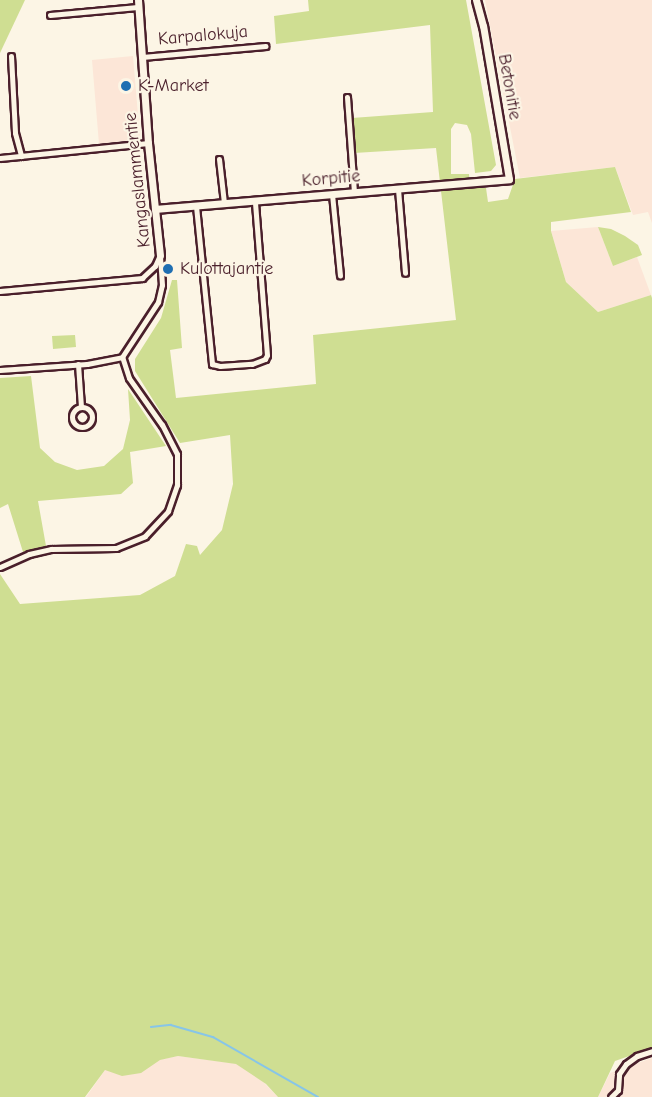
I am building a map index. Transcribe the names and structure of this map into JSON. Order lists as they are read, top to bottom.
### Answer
{
  "streets": {
    "street": [
      "Karpalokuja",
      "Betonitie",
      "Korpitie",
      "Kangaslammentie"
    ]
  },
  "crossings": [
    ["Karpalokuja", "Kangaslammentie"],
    ["Betonitie", "Korpitie"],
    ["Korpitie", "Kangaslammentie"]
  ],
  "places": ["K-Market", "Kulottajantie"]
}
